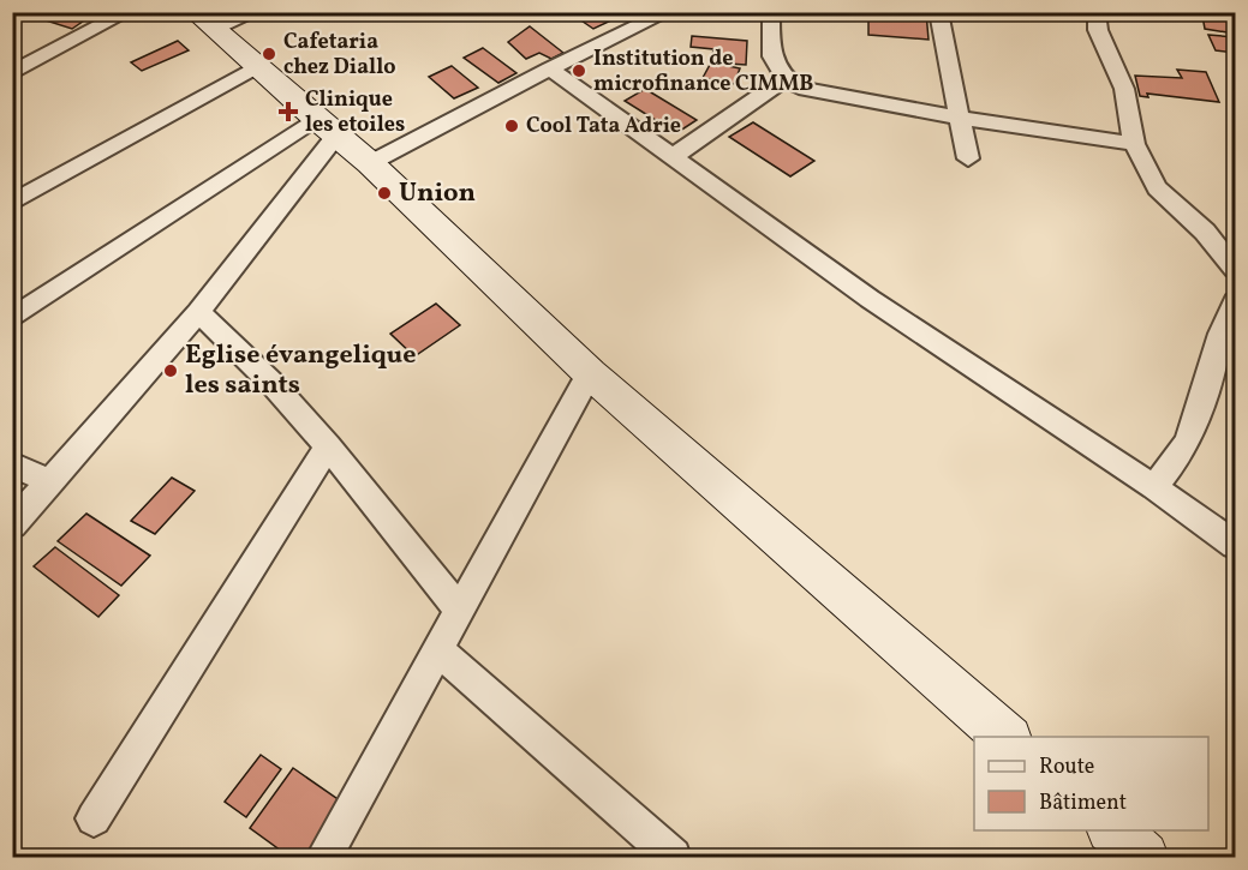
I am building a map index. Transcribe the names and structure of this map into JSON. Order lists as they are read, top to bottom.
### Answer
{
  "places": {
    "other": [
      "Cafetaria chez Diallo",
      "Institution de microfinance CIMMB",
      "Cool Tata Adrie",
      "Union",
      "Eglise évangelique les saints"
    ],
    "health": ["Clinique les etoiles"]
  },
  "legend": ["Route", "Bâtiment"]
}
